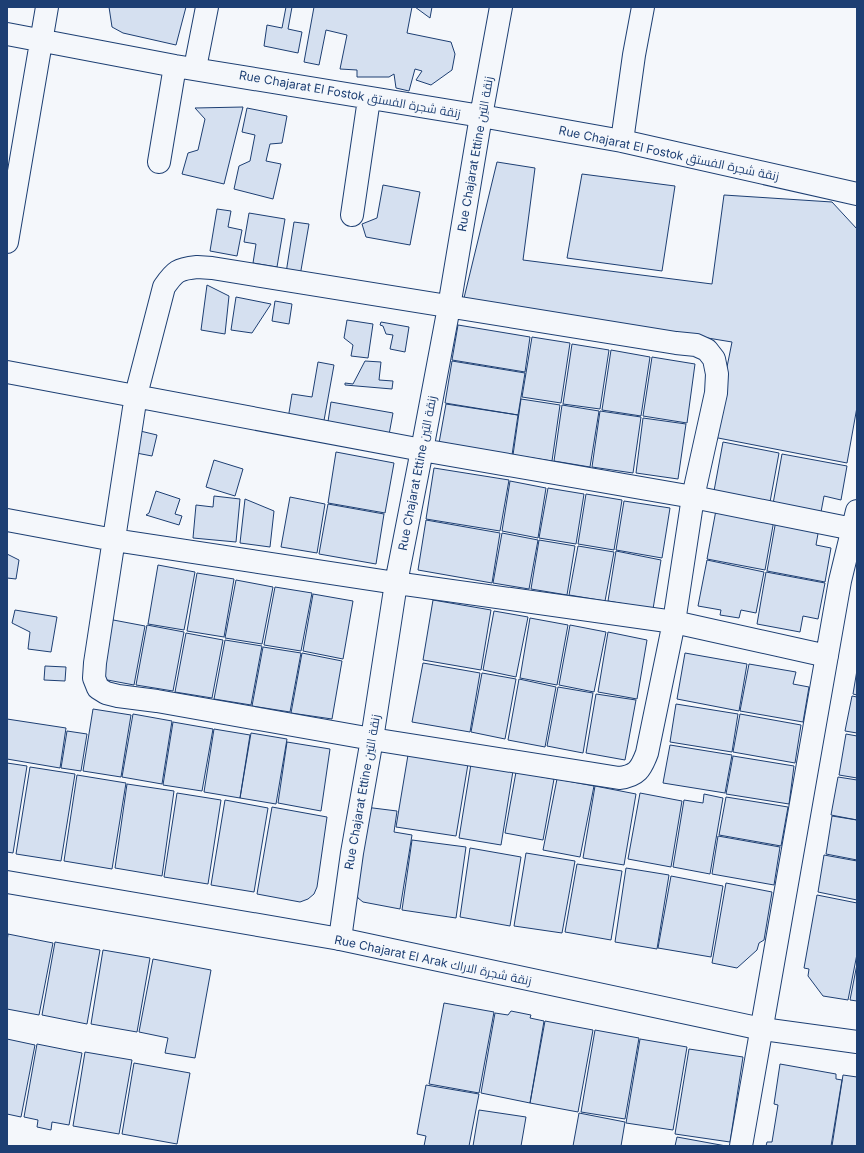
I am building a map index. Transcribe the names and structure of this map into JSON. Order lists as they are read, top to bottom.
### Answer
{
  "streets": {
    "street": ["Rue Chajarat El Fostok زنقة شجرة الفستق", "Rue Chajarat Ettine زنقة التين", "Rue Chajarat El Arak زنقة شجرة الاراك"]
  },
  "crossings": [
    ["Rue Chajarat El Fostok زنقة شجرة الفستق", "Rue Chajarat Ettine زنقة التين"],
    ["Rue Chajarat Ettine زنقة التين", "Rue Chajarat El Arak زنقة شجرة الاراك"]
  ]
}
